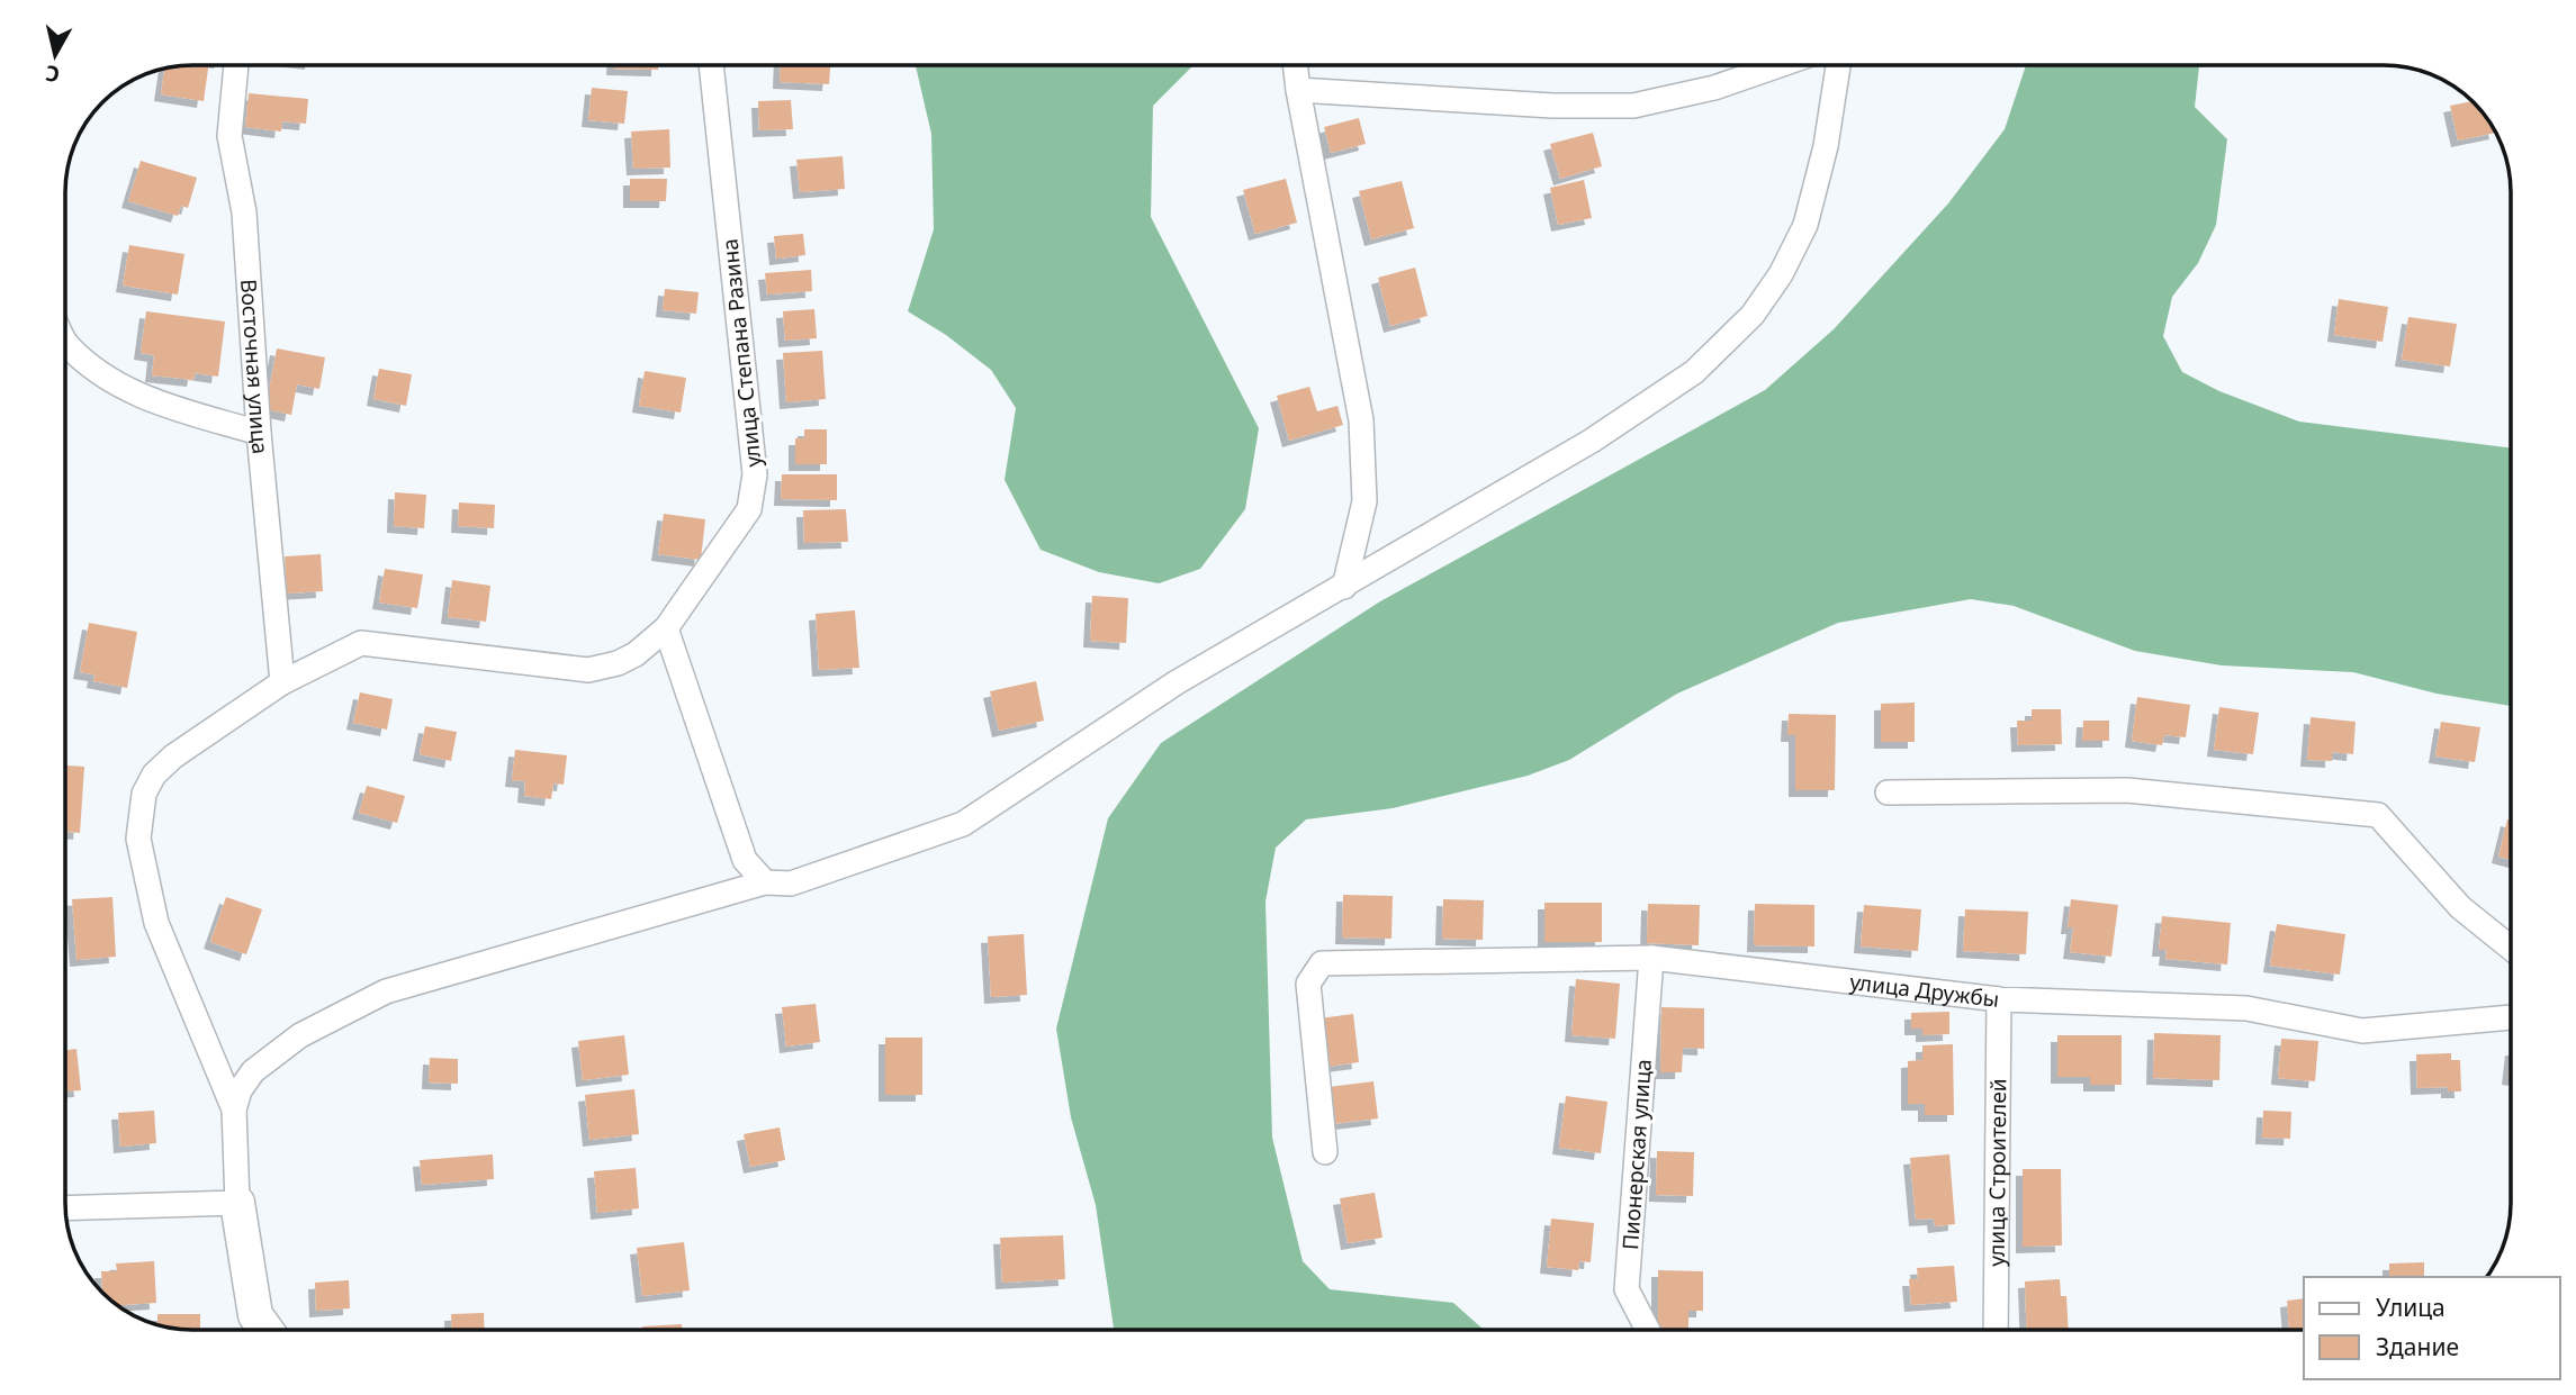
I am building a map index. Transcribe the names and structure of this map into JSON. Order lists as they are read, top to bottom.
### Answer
{
  "streets": {
    "street": [
      "улица Степана Разина",
      "Восточная улица",
      "улица Дружбы",
      "Пионерская улица",
      "улица Строителей"
    ]
  },
  "crossings": [
    ["улица Степана Разина", "Восточная улица"],
    ["улица Дружбы", "Пионерская улица"],
    ["улица Дружбы", "улица Строителей"]
  ],
  "legend": ["Улица", "Здание"],
  "north": "bottom"
}
